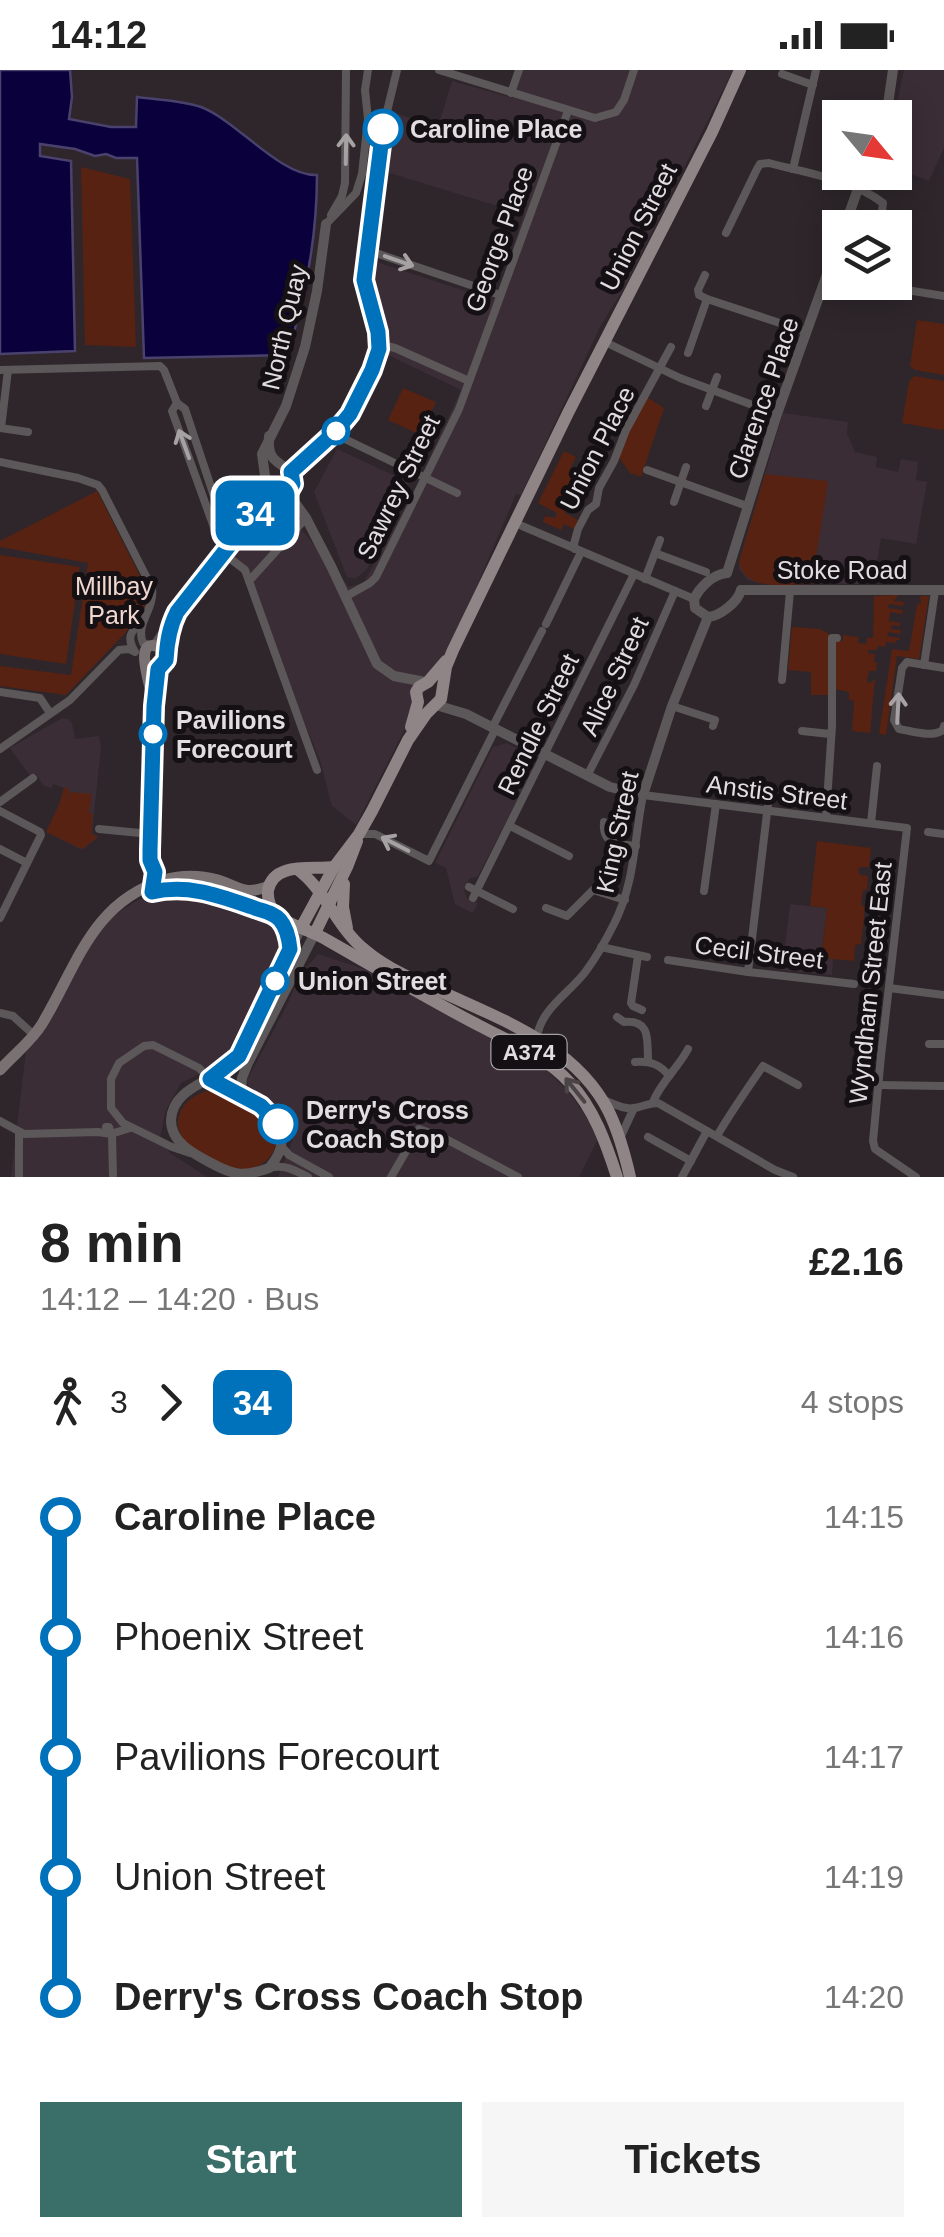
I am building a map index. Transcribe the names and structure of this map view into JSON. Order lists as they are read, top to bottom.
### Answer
{
  "streets": {
    "main road": ["Union Street", "A374"],
    "street": [
      "George Place",
      "North Quay",
      "Clarence Place",
      "Union Place",
      "Sawrey Street",
      "Stoke Road",
      "Alice Street",
      "Rendle Street",
      "Anstis Street",
      "King Street",
      "Cecil Street",
      "Wyndham Street East"
    ]
  },
  "crossings": [
    ["George Place", "Sawrey Street"],
    ["Clarence Place", "Stoke Road"],
    ["Clarence Place", "King Street"],
    ["Stoke Road", "King Street"],
    ["Anstis Street", "King Street"],
    ["Anstis Street", "Wyndham Street East"],
    ["King Street", "A374"]
  ],
  "parks": ["Millbay Park"],
  "places": [
    "Caroline Place",
    "Pavilions Forecourt",
    "Union Street",
    "Derry's Cross Coach Stop"
  ],
  "lines": ["bus line 34"],
  "north": "bottom right",
  "page": {
    "status": "14:12",
    "on_map": "34",
    "heading": ["8 min", "14:12 – 14:20 · Bus", "£2.16"],
    "legs": ["3", "34", "4 stops"],
    "list": [
      {
        "name": "Caroline Place",
        "value": "14:15"
      },
      {
        "name": "Phoenix Street",
        "value": "14:16"
      },
      {
        "name": "Pavilions Forecourt",
        "value": "14:17"
      },
      {
        "name": "Union Street",
        "value": "14:19"
      },
      {
        "name": "Derry's Cross Coach Stop",
        "value": "14:20"
      }
    ],
    "buttons": ["Start", "Tickets"]
  }
}
